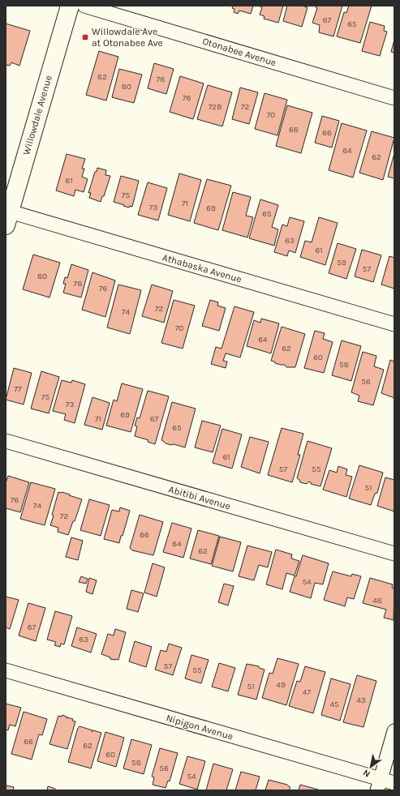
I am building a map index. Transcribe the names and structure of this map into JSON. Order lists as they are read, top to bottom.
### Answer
{
  "streets": {
    "street": [
      "Otonabee Avenue",
      "Willowdale Avenue",
      "Athabaska Avenue",
      "Abitibi Avenue",
      "Nipigon Avenue"
    ]
  },
  "crossings": [
    ["Willowdale Avenue", "Athabaska Avenue"]
  ],
  "places": {
    "transit": ["Willowdale Ave at Otonabee Ave"]
  },
  "house_numbers": [
    "67",
    "65",
    "82",
    "78",
    "80",
    "76",
    "72B",
    "72",
    "70",
    "68",
    "66",
    "64",
    "62",
    "81",
    "75",
    "71",
    "73",
    "69",
    "65",
    "63",
    "61",
    "59",
    "57",
    "80",
    "78",
    "76",
    "72",
    "74",
    "70",
    "64",
    "62",
    "60",
    "58",
    "56",
    "77",
    "75",
    "73",
    "69",
    "71",
    "67",
    "65",
    "61",
    "57",
    "55",
    "51",
    "76",
    "74",
    "72",
    "66",
    "64",
    "62",
    "54",
    "48",
    "67",
    "63",
    "57",
    "55",
    "49",
    "51",
    "47",
    "43",
    "45",
    "66",
    "62",
    "60",
    "58",
    "56",
    "54"
  ],
  "north": "bottom left"
}
